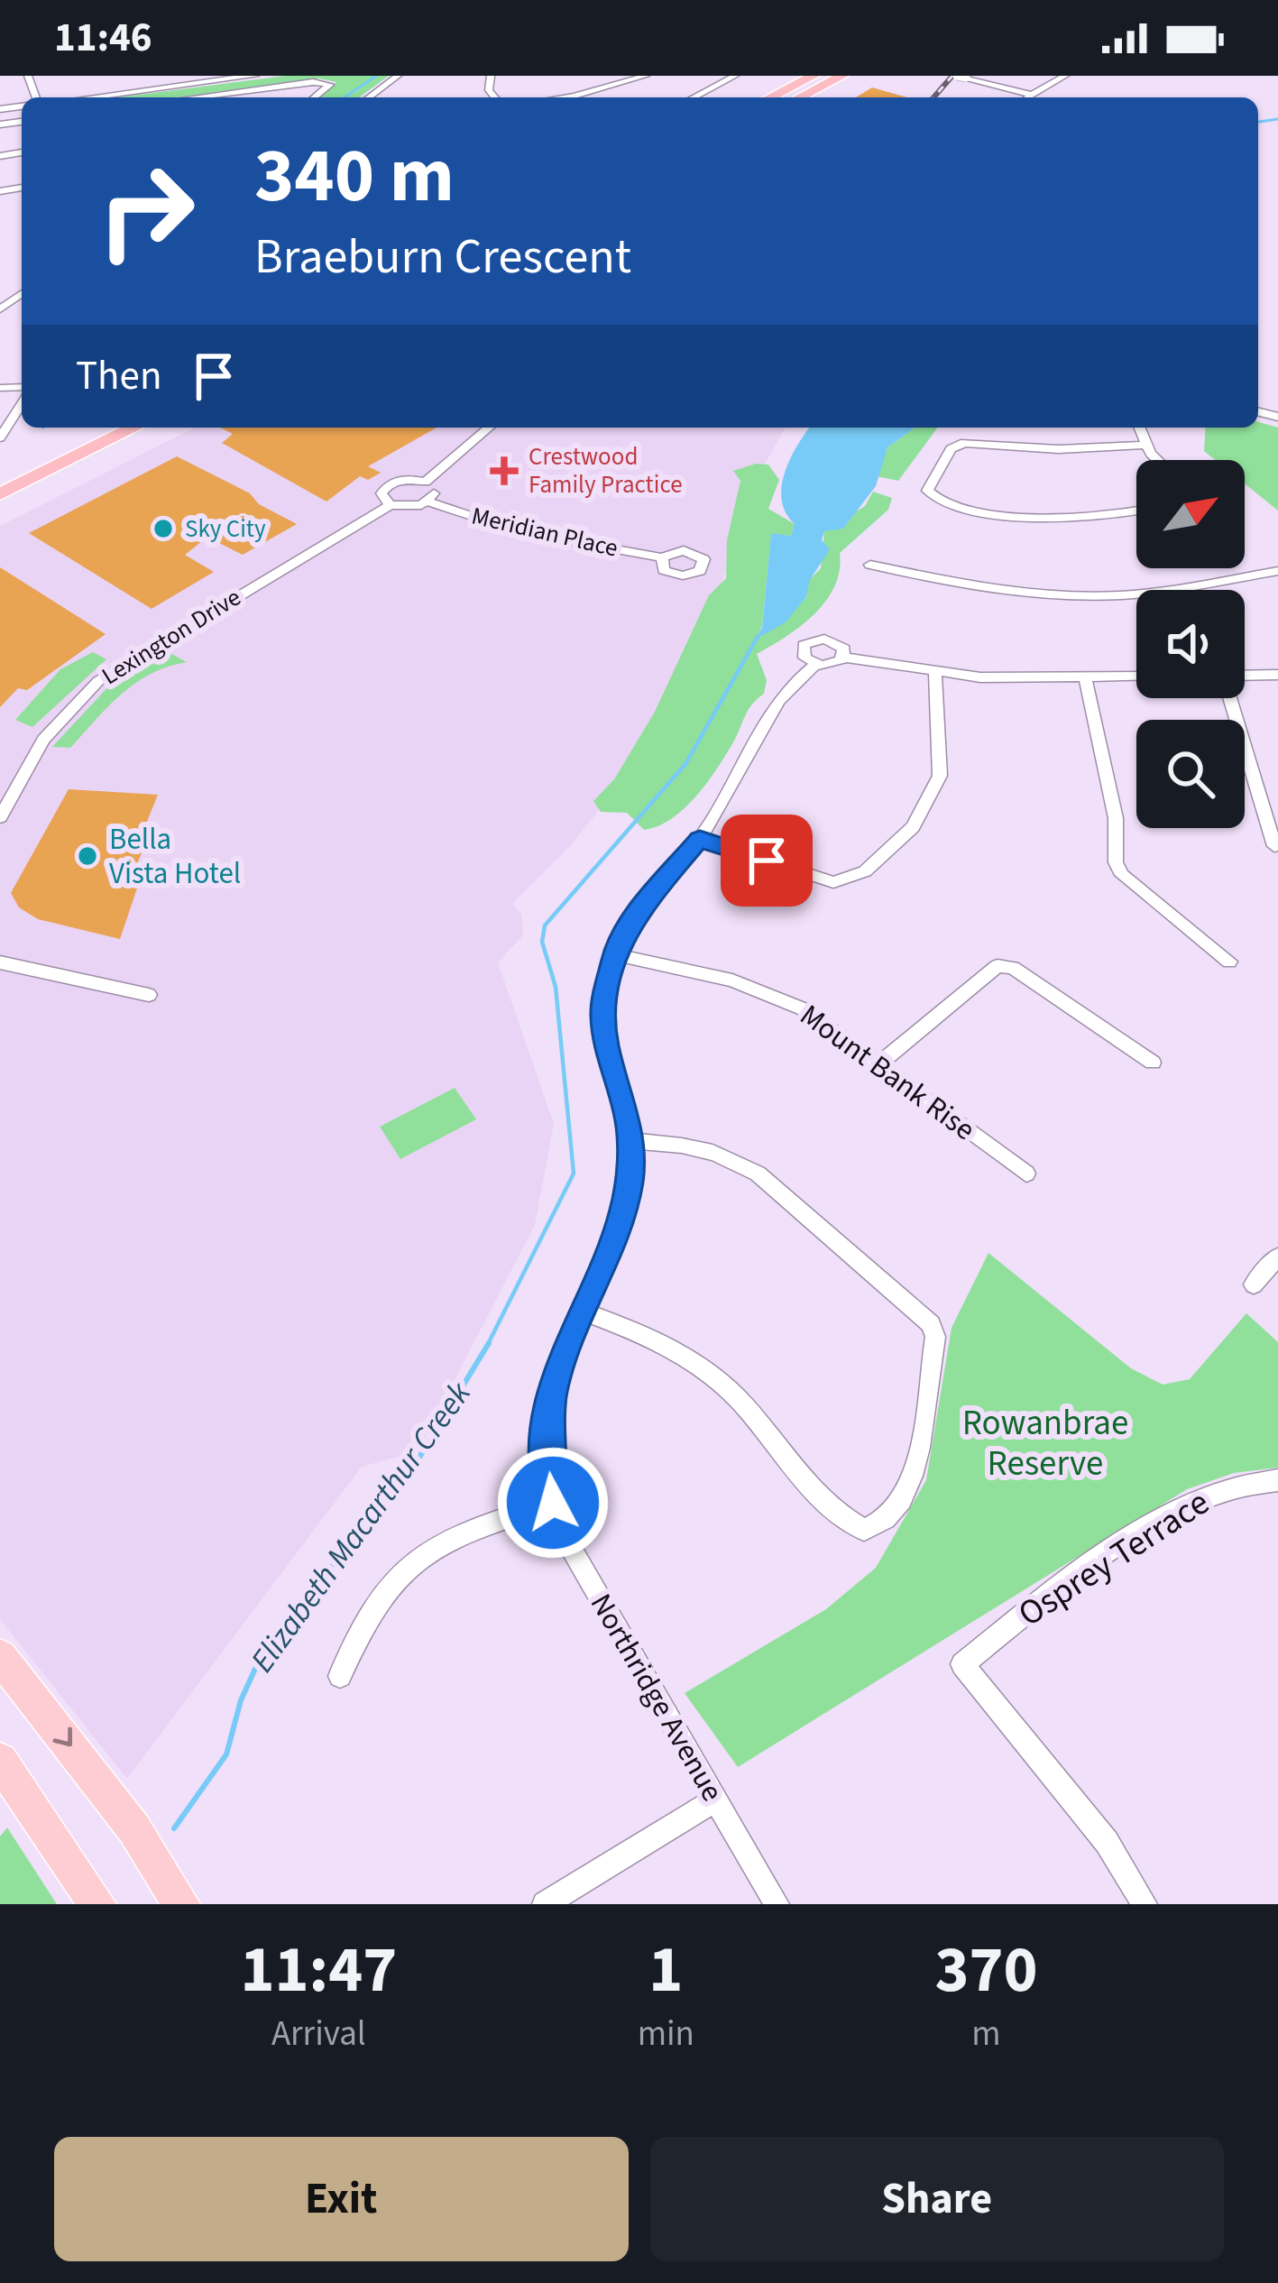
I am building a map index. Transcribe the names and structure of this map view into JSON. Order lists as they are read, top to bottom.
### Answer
{
  "streets": {
    "street": [
      "Meridian Place",
      "Lexington Drive",
      "Mount Bank Rise",
      "Osprey Terrace",
      "Northridge Avenue"
    ]
  },
  "crossings": [
    ["Mount Bank Rise", "Northridge Avenue"]
  ],
  "water": ["Elizabeth Macarthur Creek"],
  "parks": ["Rowanbrae Reserve"],
  "places": {
    "health": ["Crestwood Family Practice"],
    "other": ["Sky City", "Bella Vista Hotel"]
  },
  "north": "top right",
  "page": {
    "status": "11:46",
    "turn": ["340 m", "Braeburn Crescent"],
    "then": "Then",
    "eta": [
      "11:47",
      "Arrival",
      "1",
      "min",
      "370",
      "m"
    ],
    "buttons": ["Exit", "Share"]
  }
}
